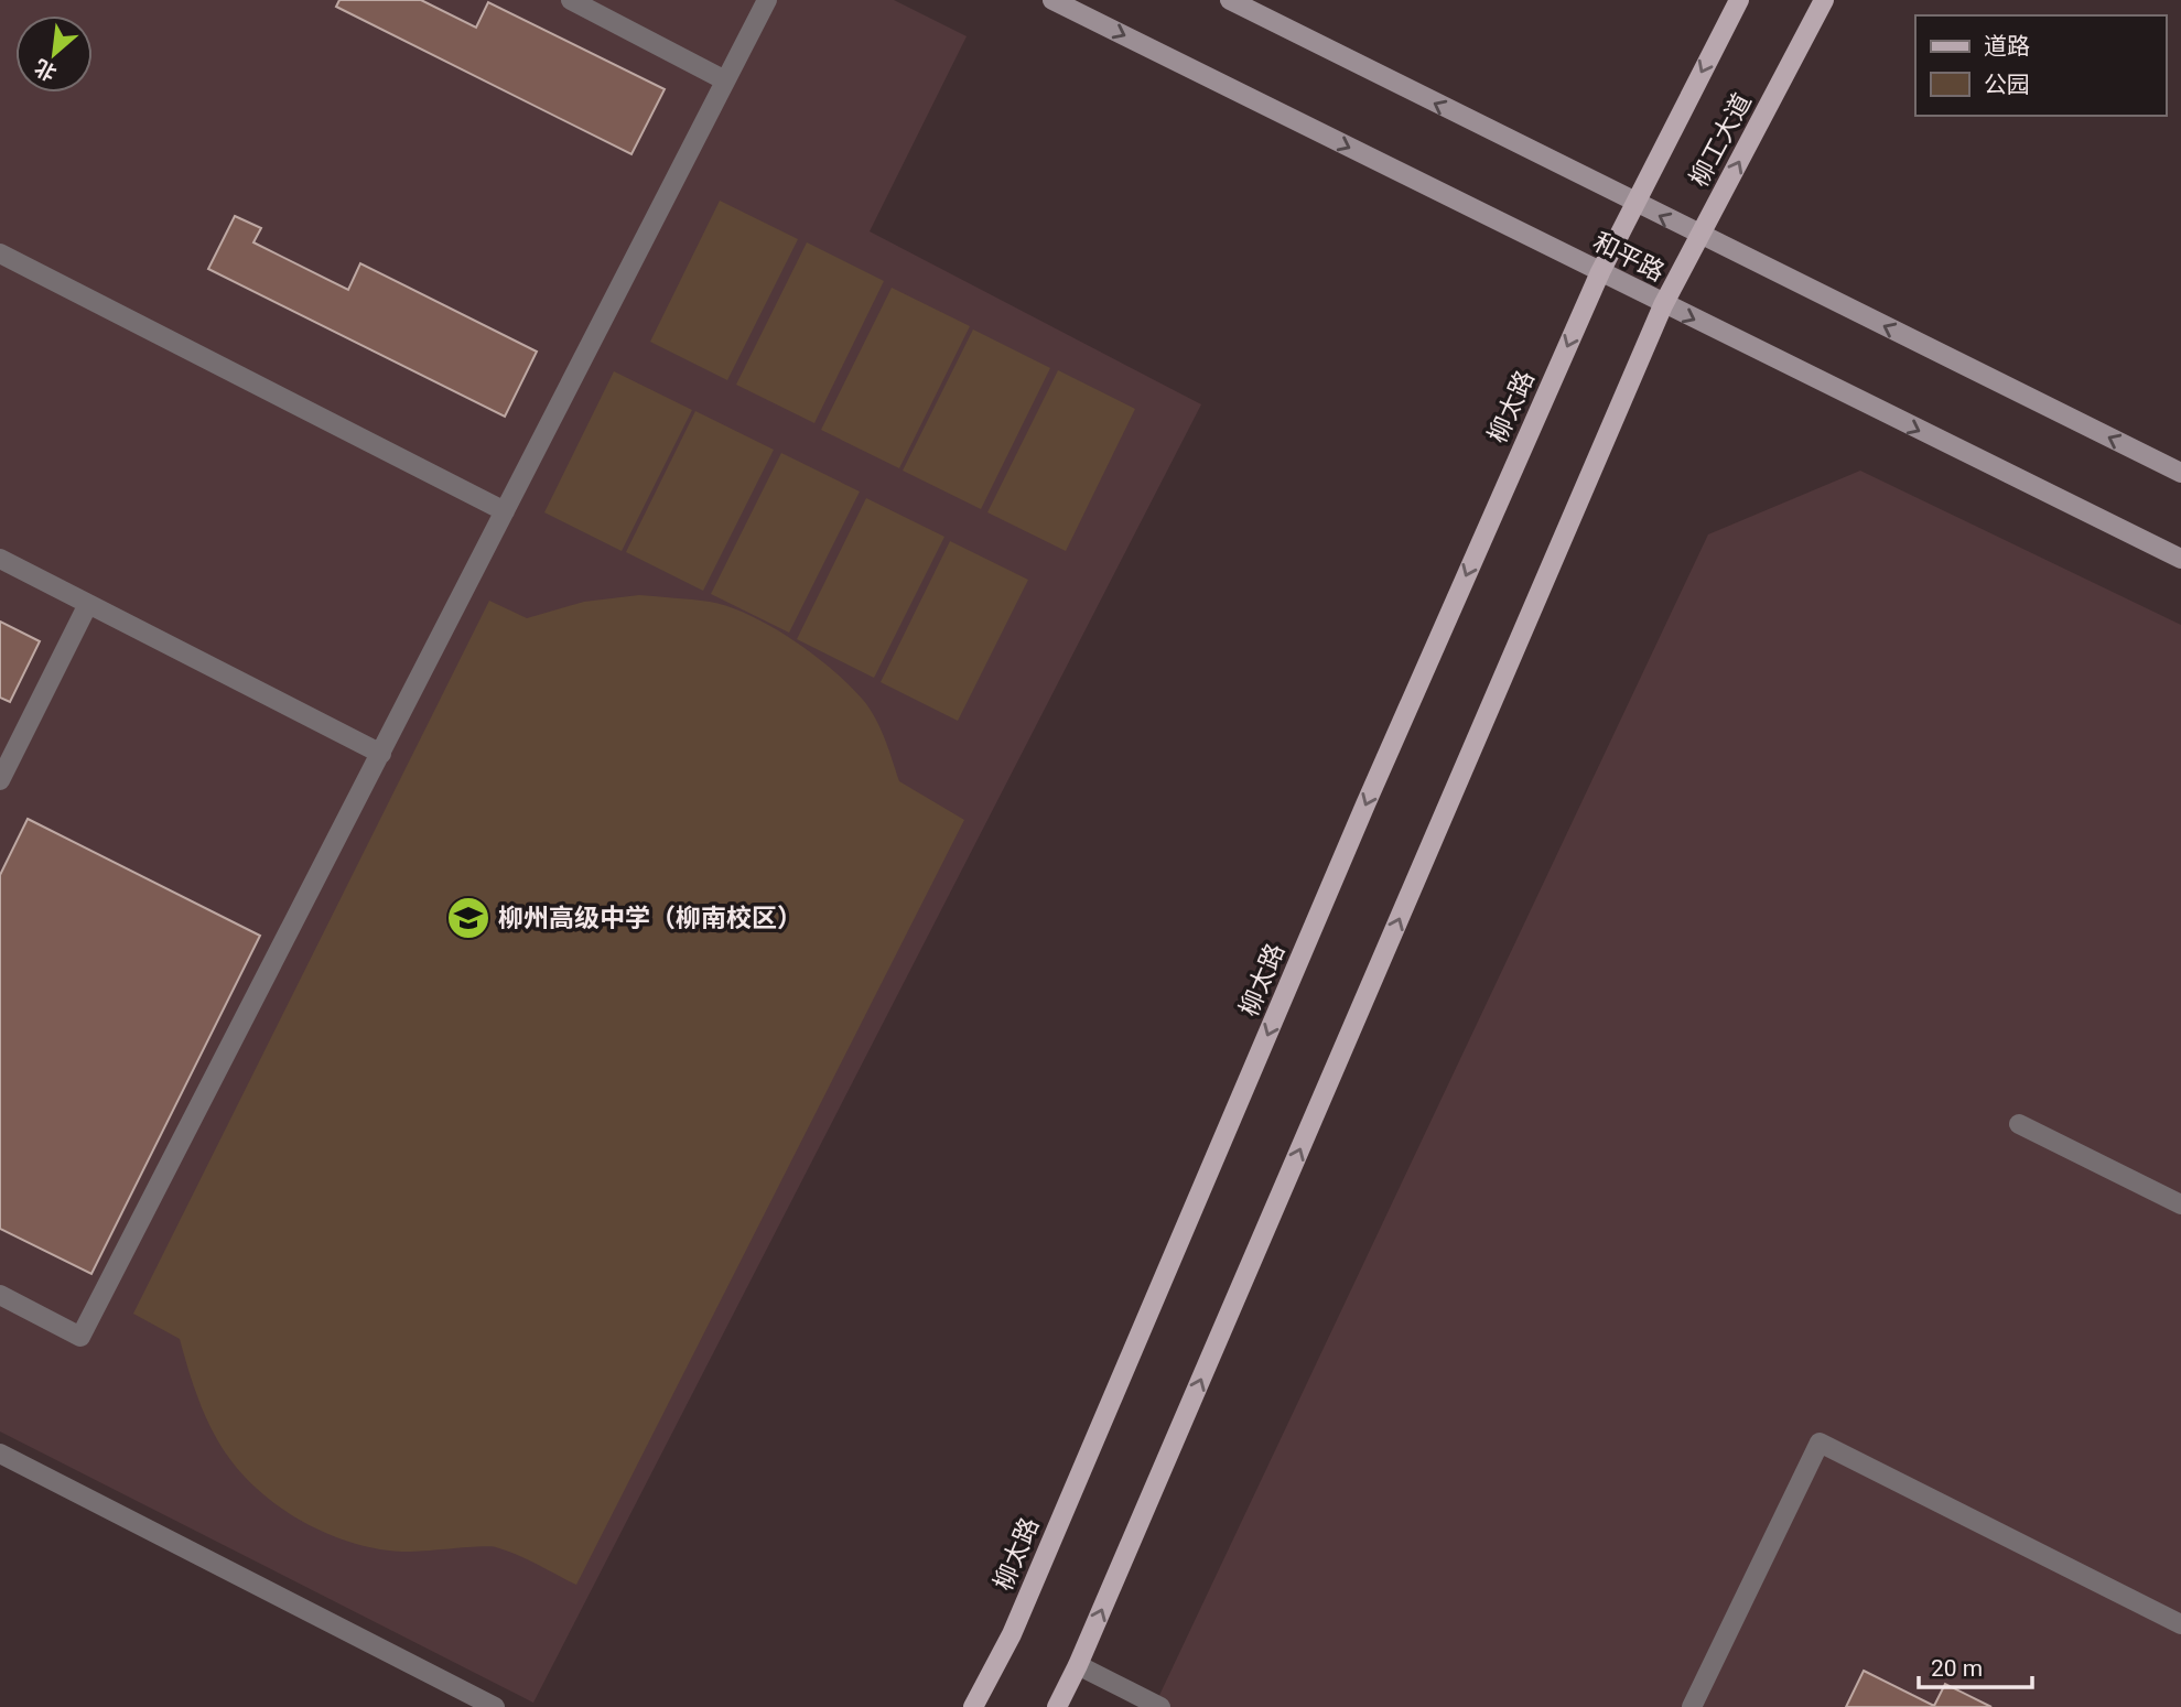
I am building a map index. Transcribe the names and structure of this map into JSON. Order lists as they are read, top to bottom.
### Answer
{
  "streets": {
    "main road": ["柳工大道", "和平路", "柳太路"]
  },
  "crossings": [
    ["柳工大道", "和平路"],
    ["柳工大道", "柳太路"],
    ["和平路", "柳太路"]
  ],
  "places": {
    "school or university": ["柳州高级中学（柳南校区）"]
  },
  "legend": ["道路", "公园"],
  "scale_bar": "20 m",
  "north": "bottom left"
}
